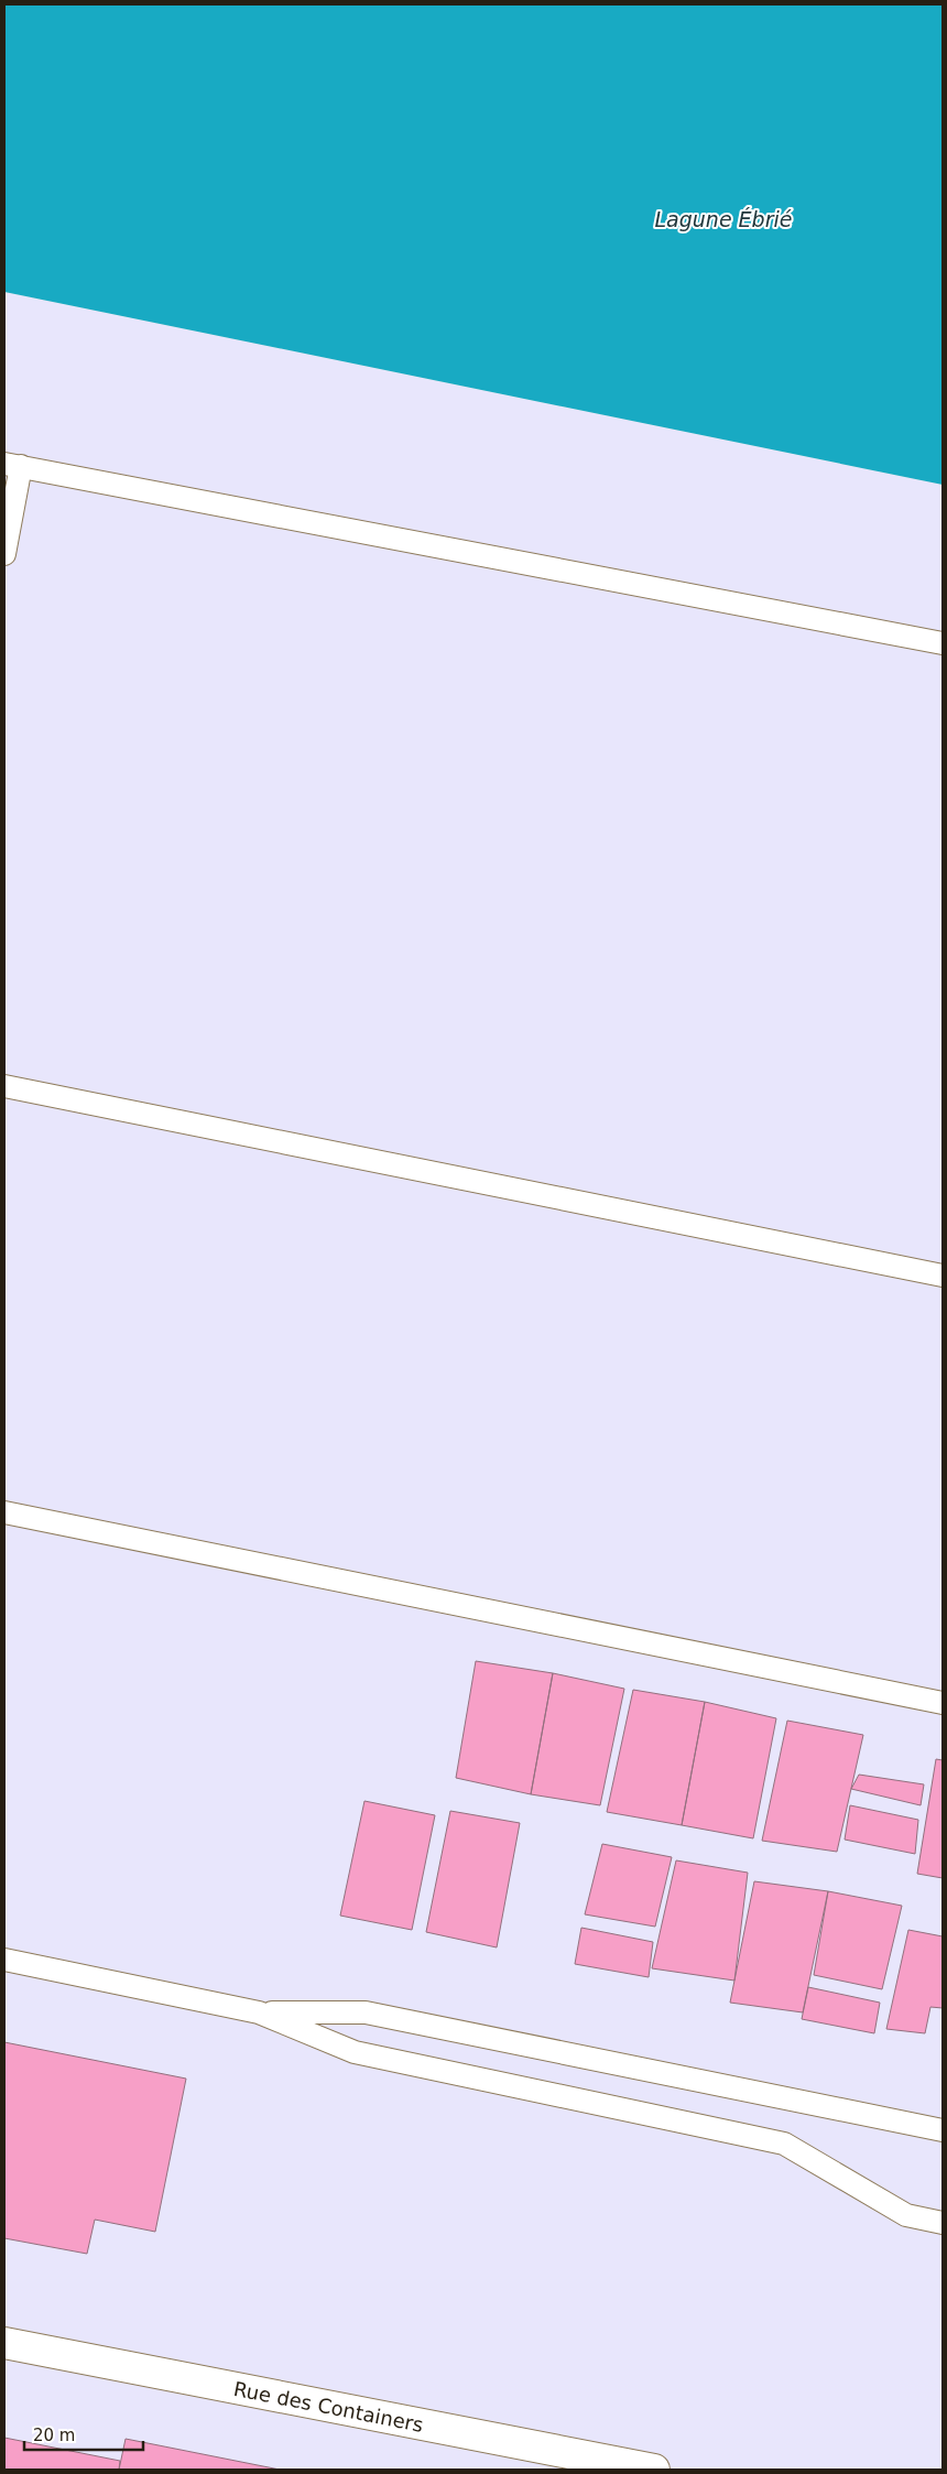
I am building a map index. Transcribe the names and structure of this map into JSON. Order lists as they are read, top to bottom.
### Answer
{
  "streets": {
    "street": ["Rue des Containers"]
  },
  "water": ["Lagune Ébrié"],
  "scale_bar": "20 m"
}
